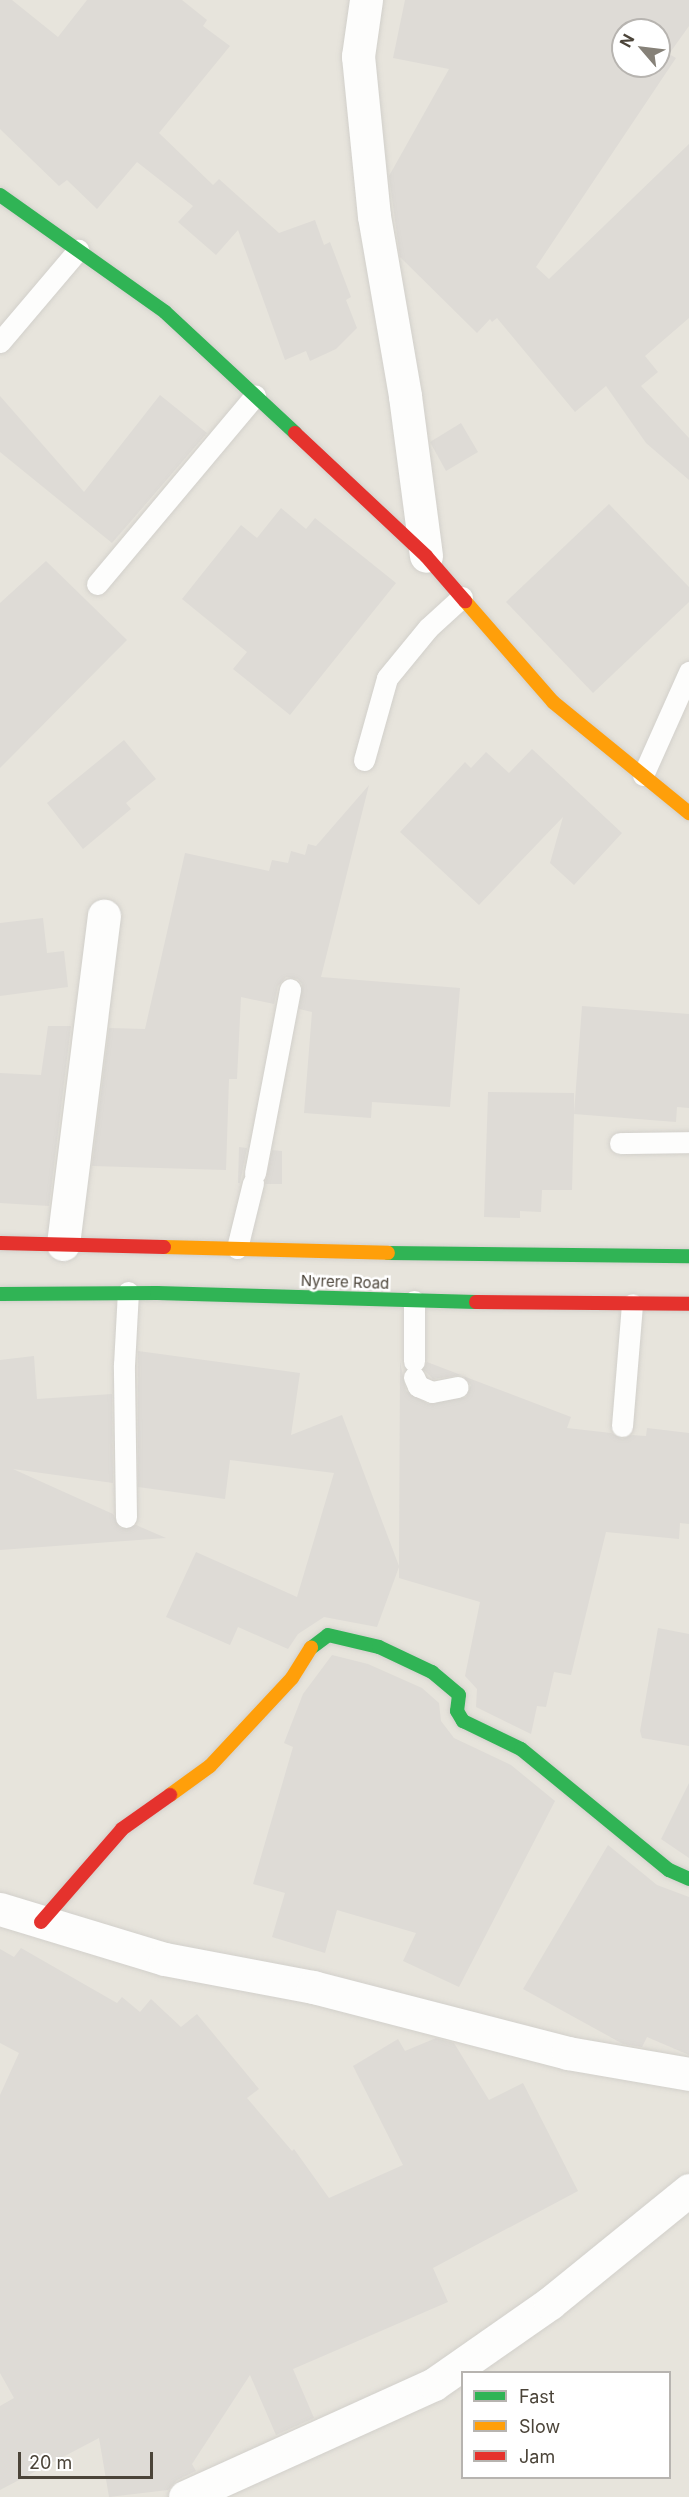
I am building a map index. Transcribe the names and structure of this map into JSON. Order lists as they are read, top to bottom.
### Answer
{
  "streets": {
    "street": ["Nyrere Road"]
  },
  "legend": ["Fast", "Slow", "Jam"],
  "scale_bar": "20 m",
  "north": "top left"
}
